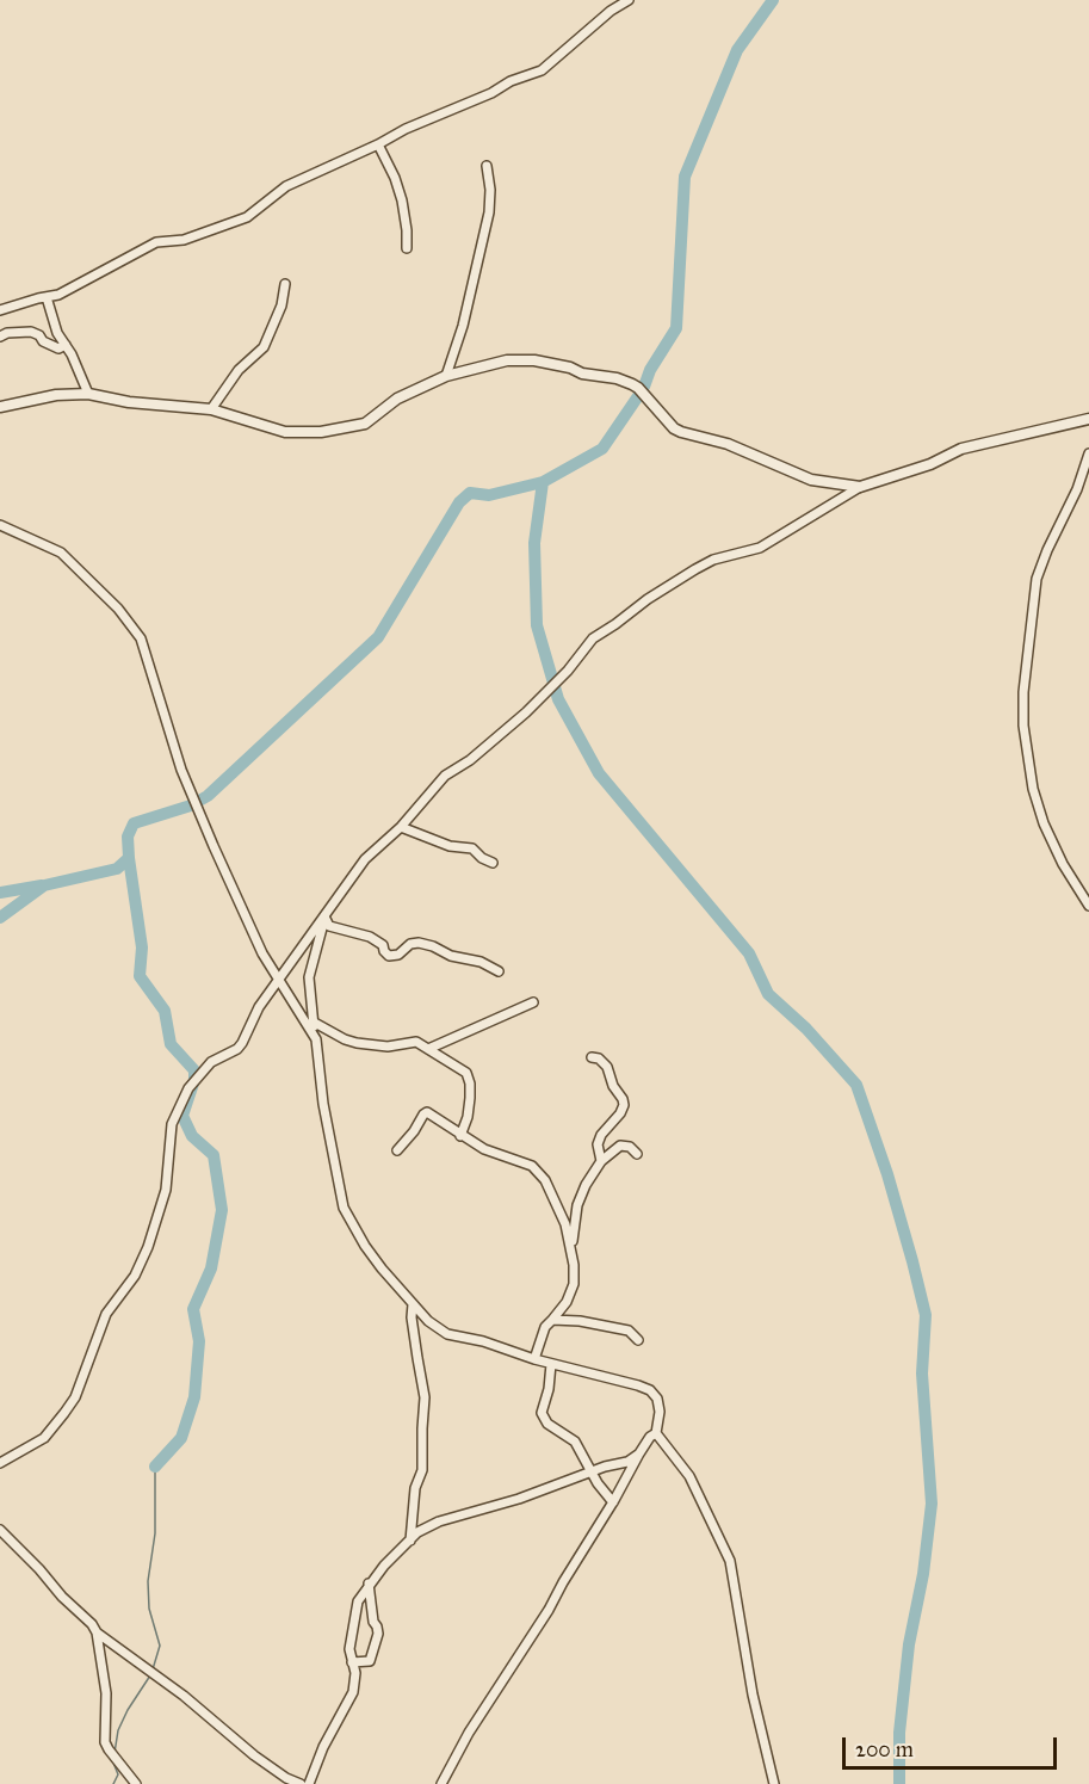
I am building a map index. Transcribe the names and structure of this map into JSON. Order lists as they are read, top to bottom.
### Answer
{
  "scale_bar": "200 m"
}
